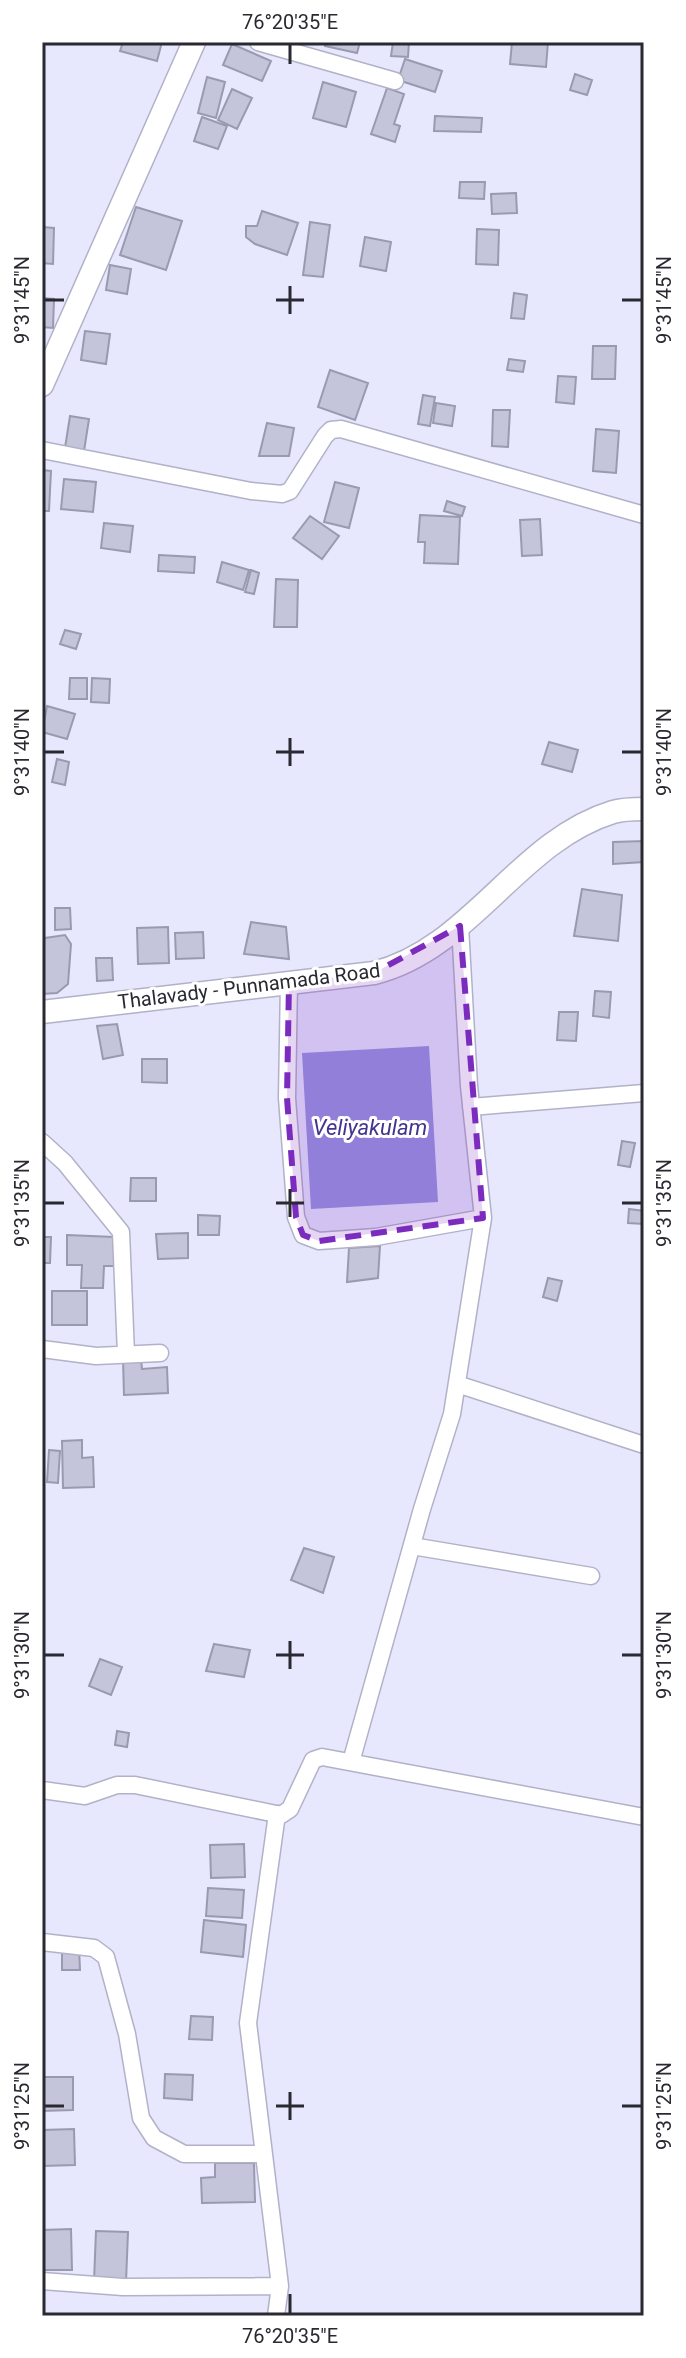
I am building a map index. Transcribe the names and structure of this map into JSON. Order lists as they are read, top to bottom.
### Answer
{
  "streets": {
    "main road": ["Thalavady - Punnamada Road"]
  },
  "water": ["Veliyakulam"],
  "coordinates": [
    "76°20'35\"E",
    "9°31'45\"N",
    "9°31'40\"N",
    "9°31'35\"N",
    "9°31'30\"N",
    "9°31'25\"N"
  ]
}
